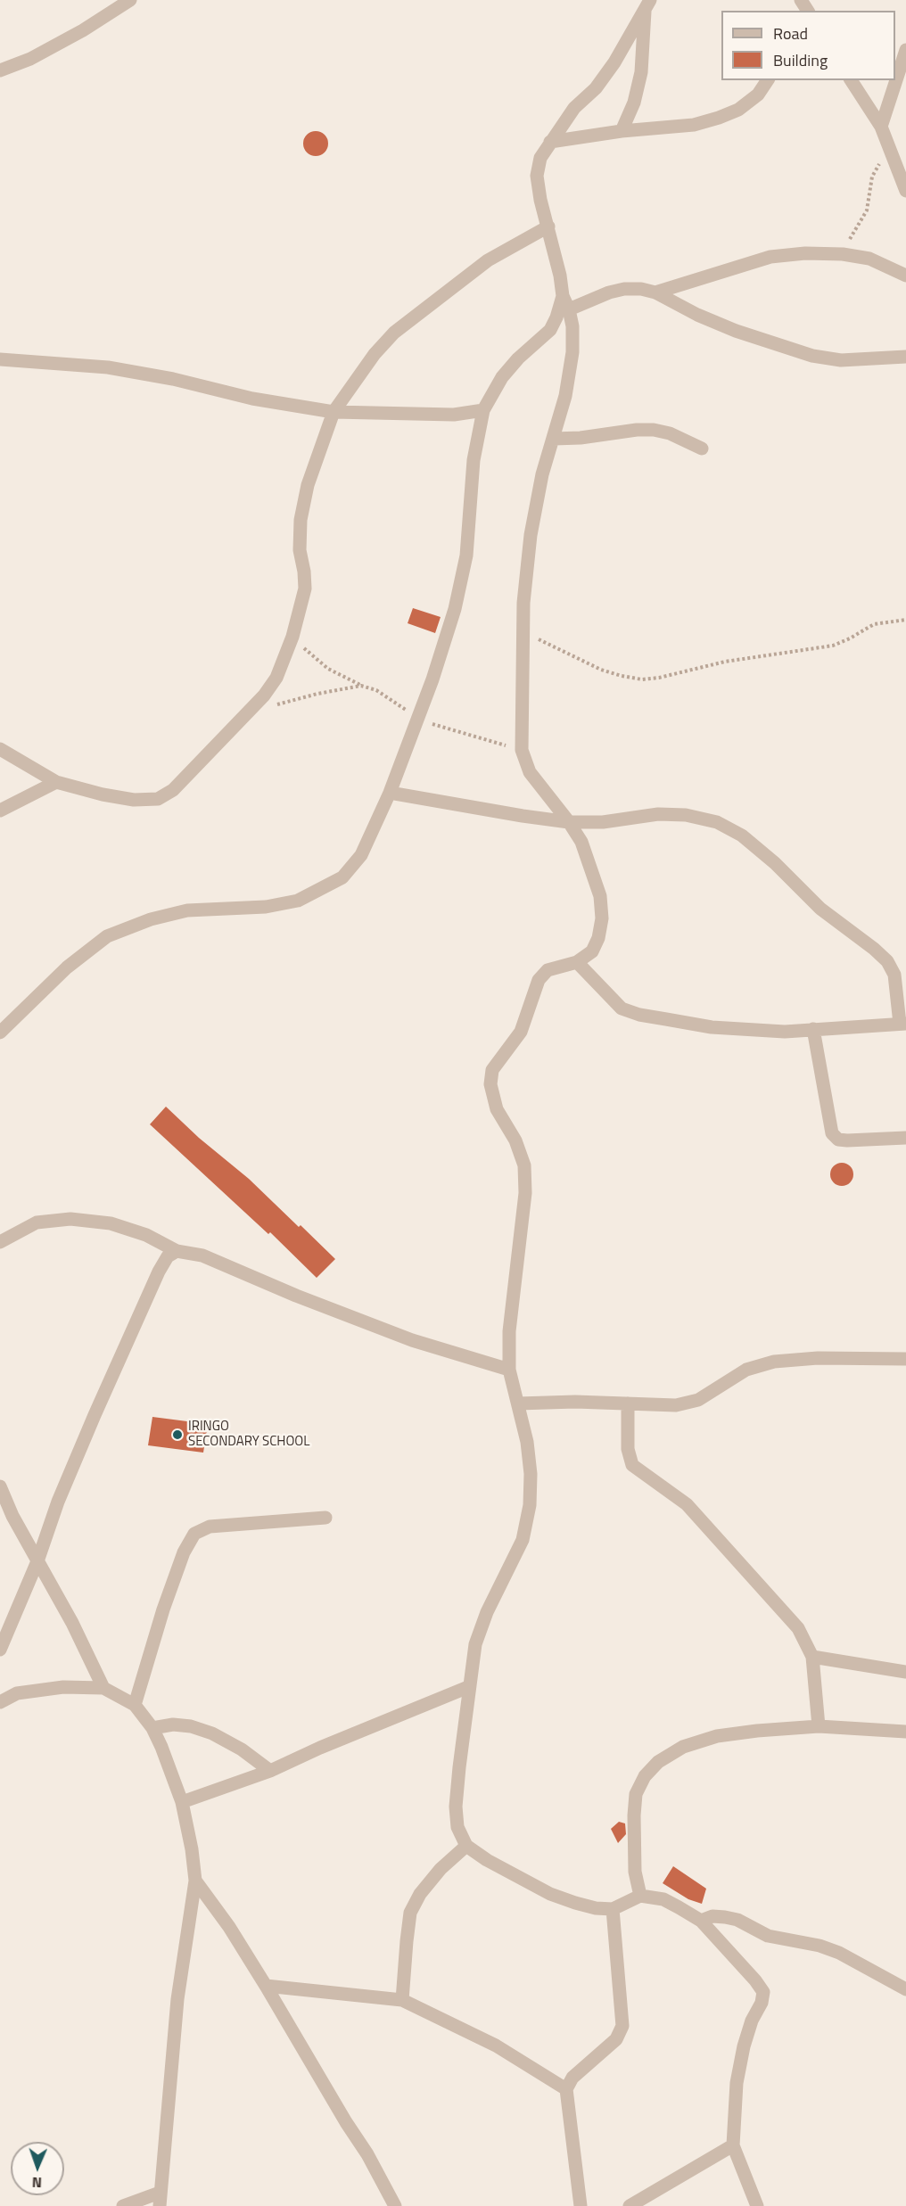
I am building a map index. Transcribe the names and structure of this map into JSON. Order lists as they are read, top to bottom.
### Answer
{
  "places": ["IRINGO SECONDARY SCHOOL"],
  "legend": ["Road", "Building"],
  "north": "bottom"
}
